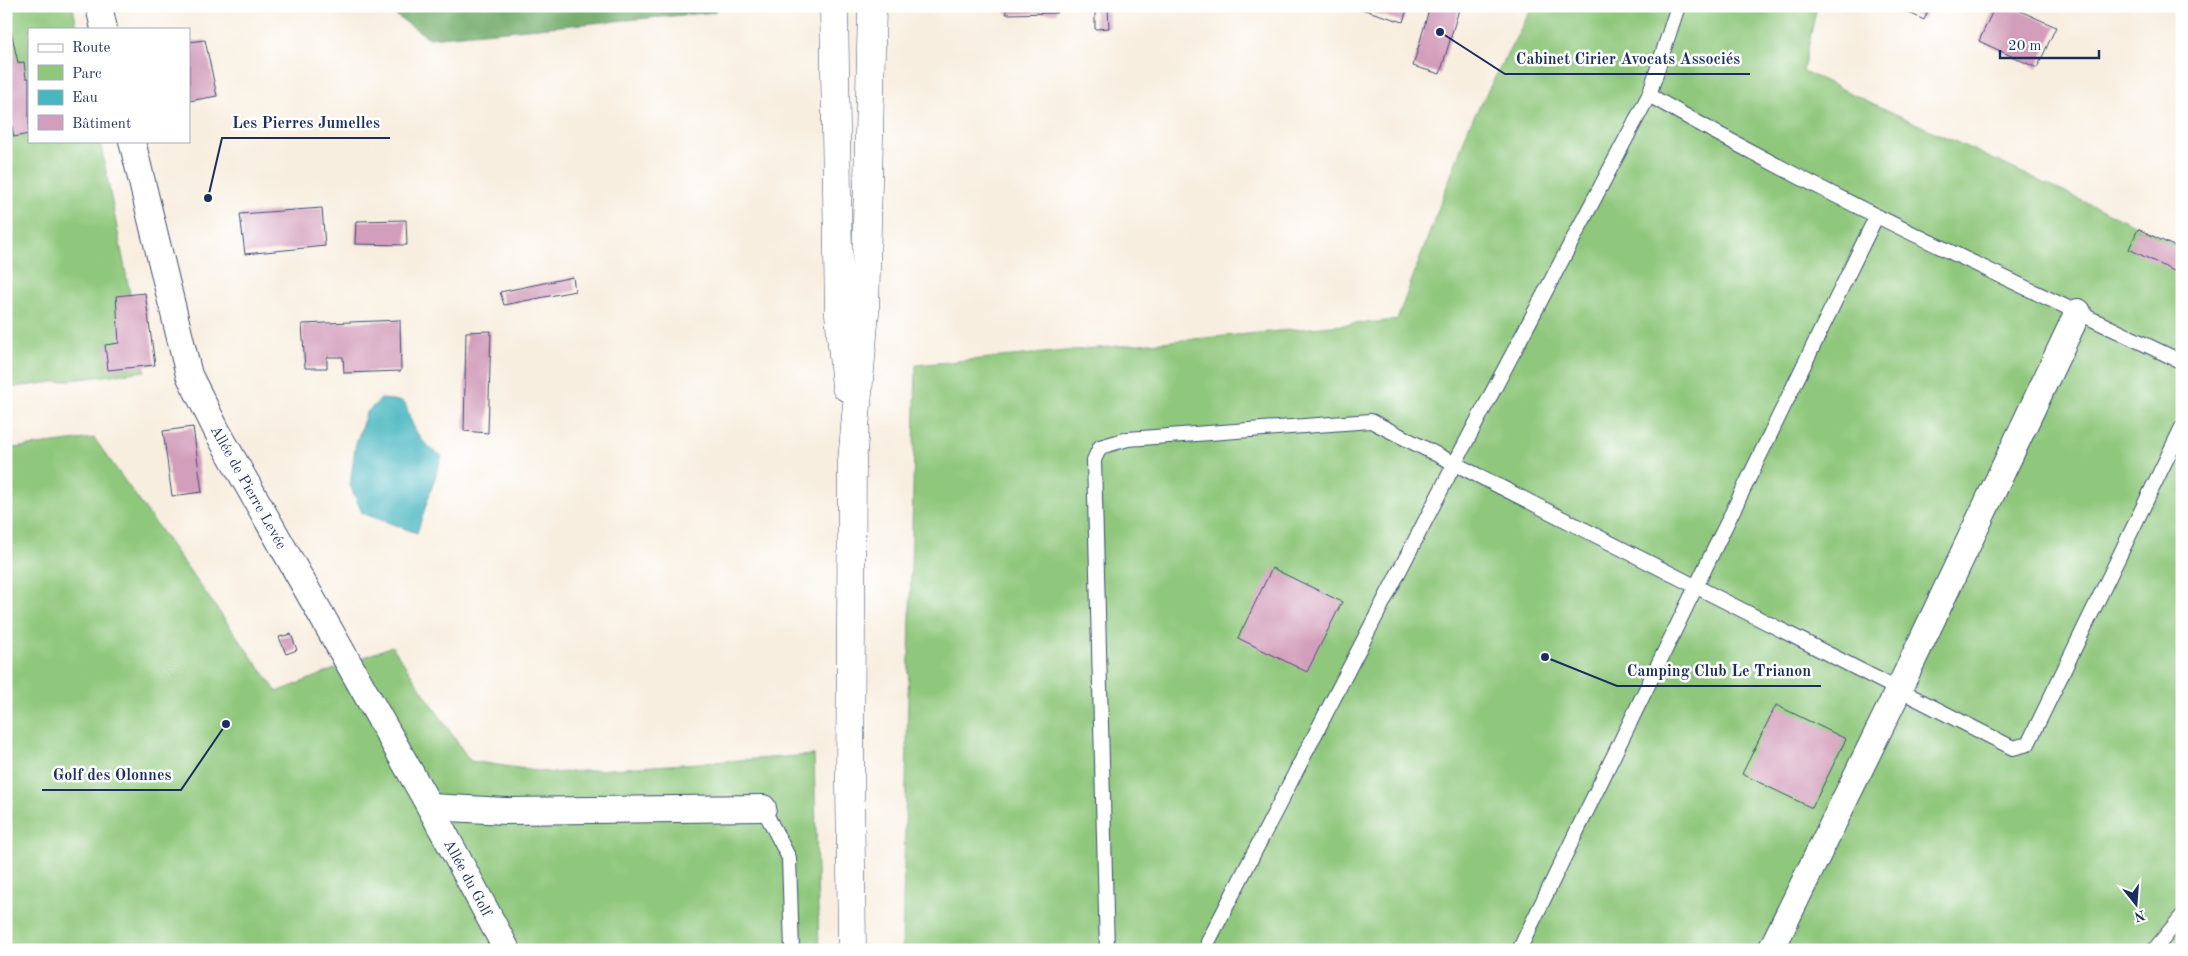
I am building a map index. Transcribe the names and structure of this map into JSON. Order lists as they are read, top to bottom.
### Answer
{
  "streets": {
    "street": ["Allée de Pierre Levée", "Allée du Golf"]
  },
  "crossings": [
    ["Allée de Pierre Levée", "Allée du Golf"]
  ],
  "places": [
    "Cabinet Cirier Avocats Associés",
    "Les Pierres Jumelles",
    "Camping Club Le Trianon",
    "Golf des Olonnes"
  ],
  "legend": [
    "Route",
    "Parc",
    "Eau",
    "Bâtiment"
  ],
  "scale_bar": "20 m",
  "north": "bottom"
}
